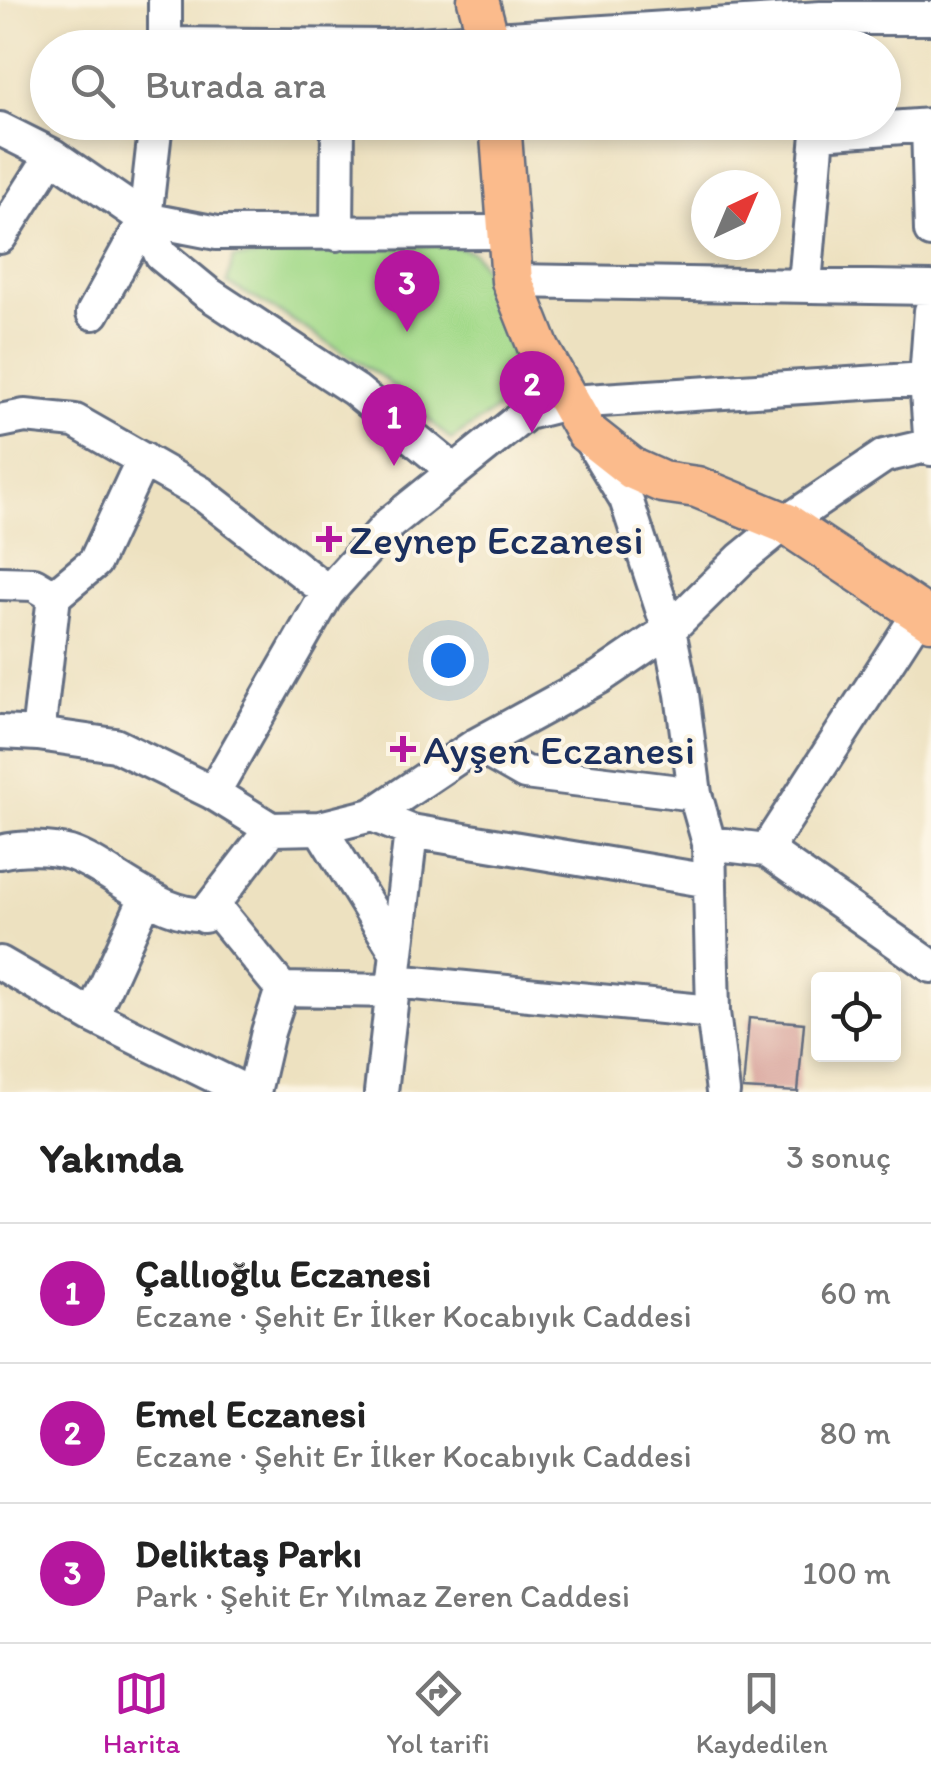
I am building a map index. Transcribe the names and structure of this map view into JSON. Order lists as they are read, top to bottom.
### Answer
{
  "places": {
    "health": ["Zeynep Eczanesi", "Ayşen Eczanesi"]
  },
  "north": "top right",
  "page": {
    "search": "Burada ara",
    "pins": ["3", "2", "1"],
    "heading": ["Yakında", "3 sonuç"],
    "list": [
      {
        "mark": "1",
        "name": "Çallıoğlu Eczanesi",
        "note": "Eczane · Şehit Er İlker Kocabıyık Caddesi",
        "value": "60 m"
      },
      {
        "mark": "2",
        "name": "Emel Eczanesi",
        "note": "Eczane · Şehit Er İlker Kocabıyık Caddesi",
        "value": "80 m"
      },
      {
        "mark": "3",
        "name": "Deliktaş Parkı",
        "note": "Park · Şehit Er Yılmaz Zeren Caddesi",
        "value": "100 m"
      }
    ],
    "nav": ["Harita", "Yol tarifi", "Kaydedilen"]
  }
}
